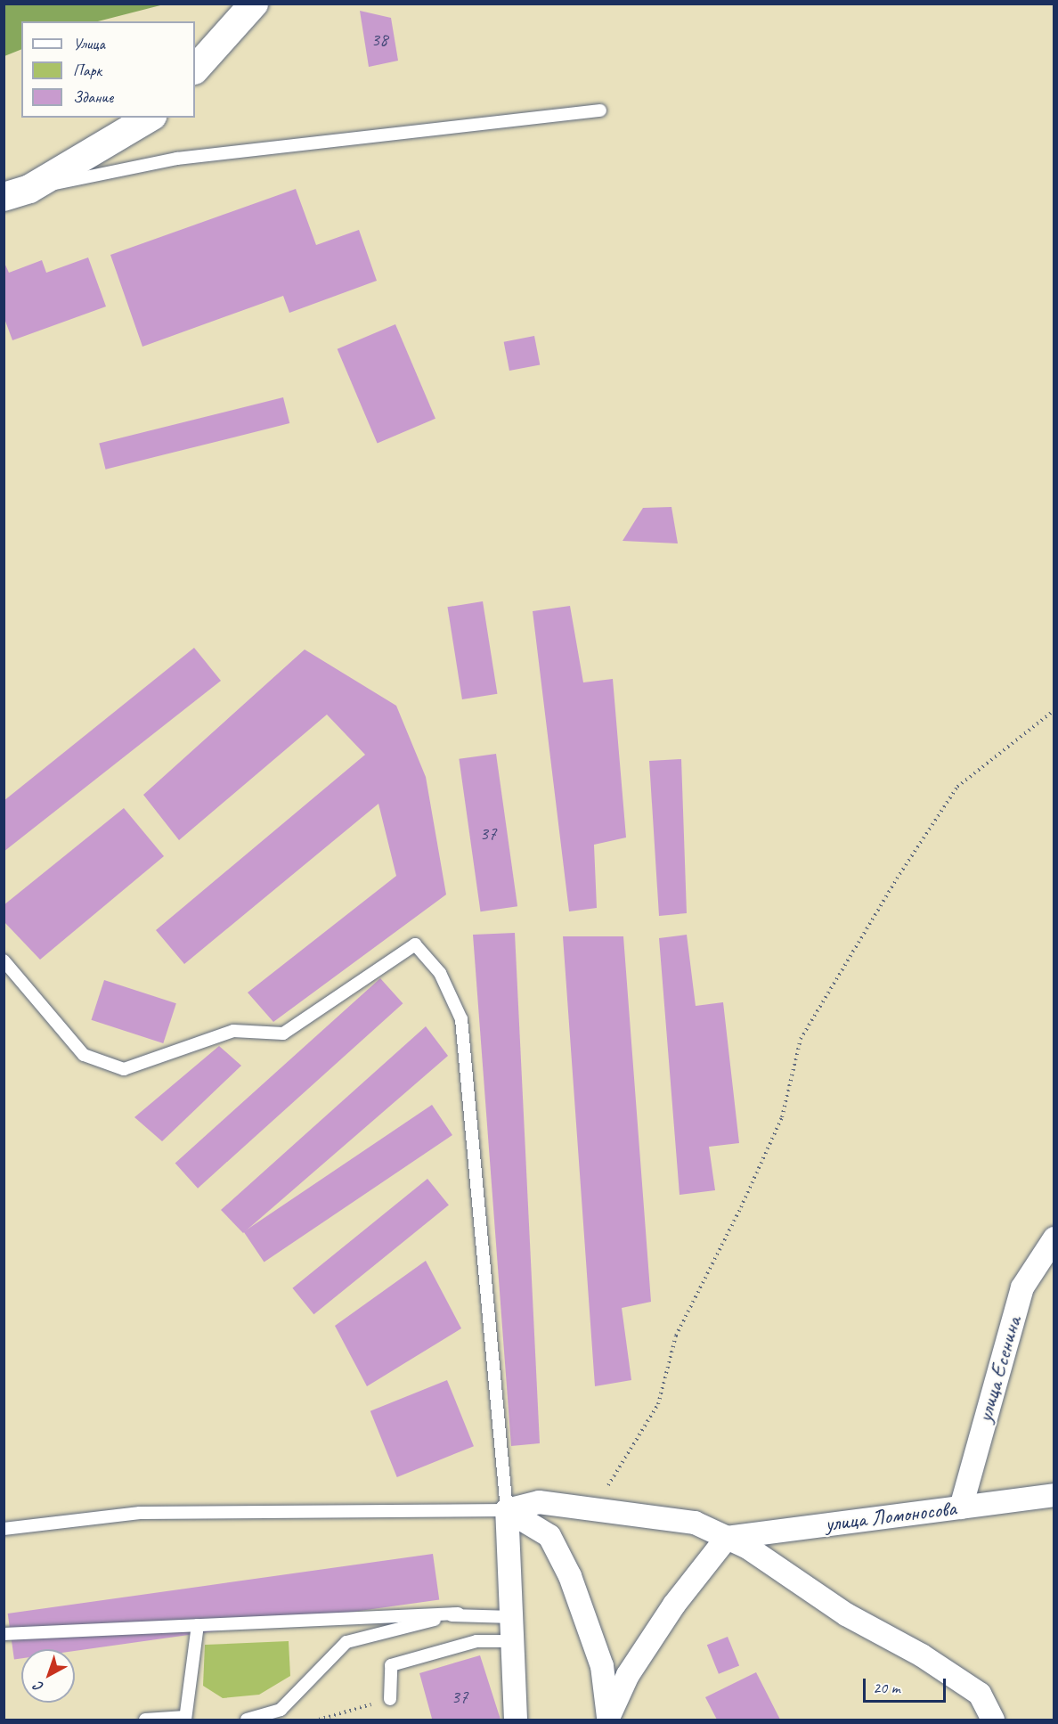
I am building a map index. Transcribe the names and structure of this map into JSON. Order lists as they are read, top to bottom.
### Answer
{
  "streets": {
    "street": ["улица Есенина", "улица Ломоносова"]
  },
  "crossings": [
    ["улица Есенина", "улица Ломоносова"]
  ],
  "house_numbers": ["38", "37", "37"],
  "legend": ["Улица", "Парк", "Здание"],
  "scale_bar": "20 m",
  "north": "bottom left"
}
